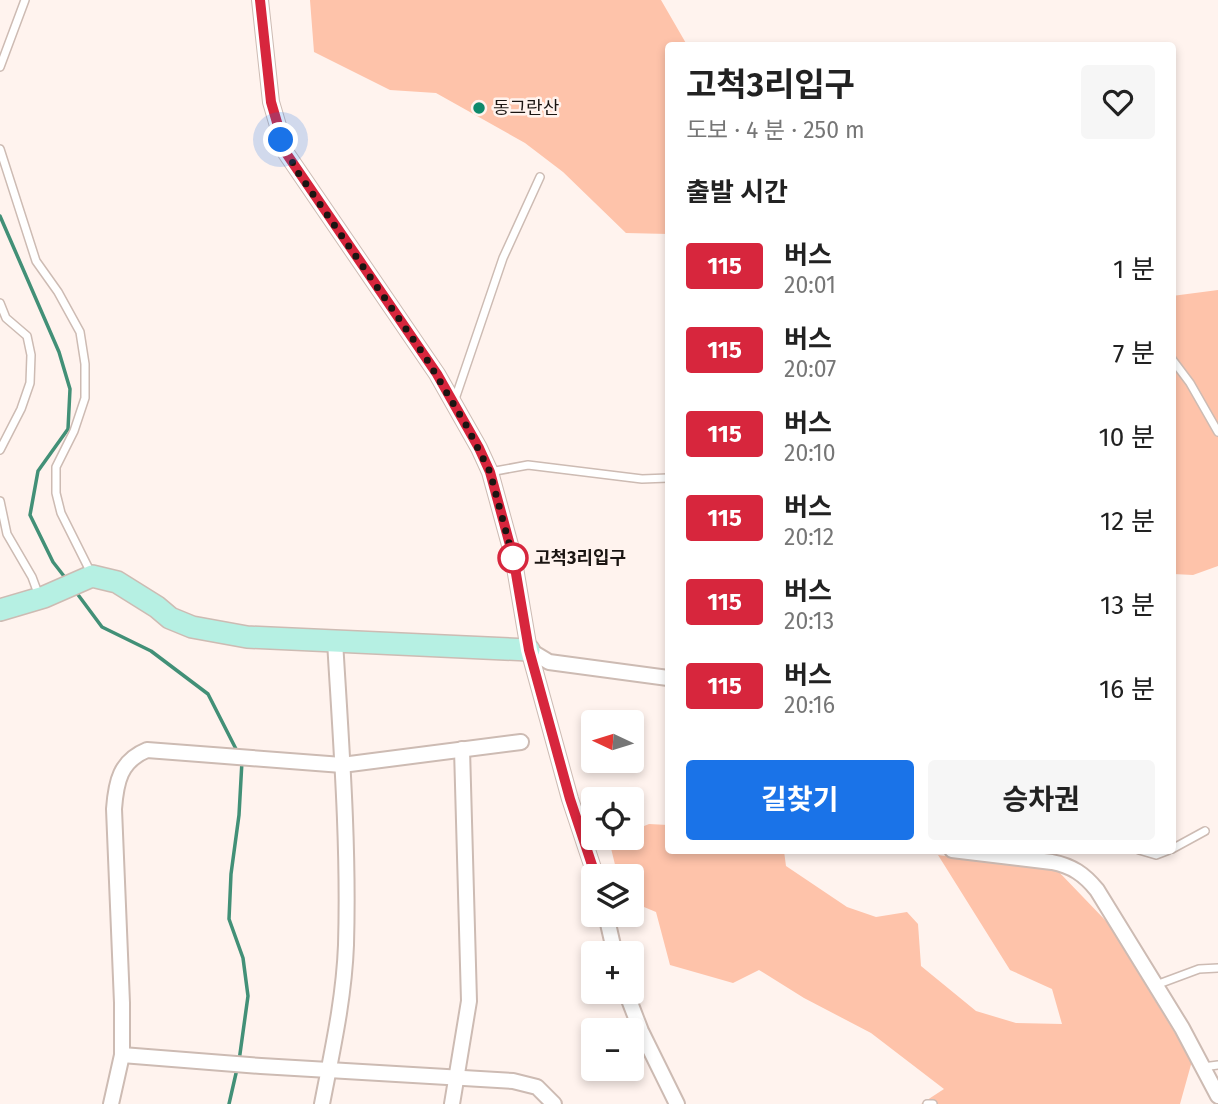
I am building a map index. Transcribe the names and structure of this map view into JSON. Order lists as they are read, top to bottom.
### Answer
{
  "places": ["동그란산", "고척3리입구"],
  "lines": ["bus line 115"],
  "north": "left",
  "page": {
    "heading": [
      ["고척3리입구", "도보 · 4 분 · 250 m"],
      "출발 시간"
    ],
    "list": [
      {
        "mark": "115",
        "name": "버스",
        "note": "20:01",
        "value": "1 분"
      },
      {
        "mark": "115",
        "name": "버스",
        "note": "20:07",
        "value": "7 분"
      },
      {
        "mark": "115",
        "name": "버스",
        "note": "20:10",
        "value": "10 분"
      },
      {
        "mark": "115",
        "name": "버스",
        "note": "20:12",
        "value": "12 분"
      },
      {
        "mark": "115",
        "name": "버스",
        "note": "20:13",
        "value": "13 분"
      },
      {
        "mark": "115",
        "name": "버스",
        "note": "20:16",
        "value": "16 분"
      }
    ],
    "map_buttons": ["+", "−"],
    "buttons": ["길찾기", "승차권"]
  }
}
